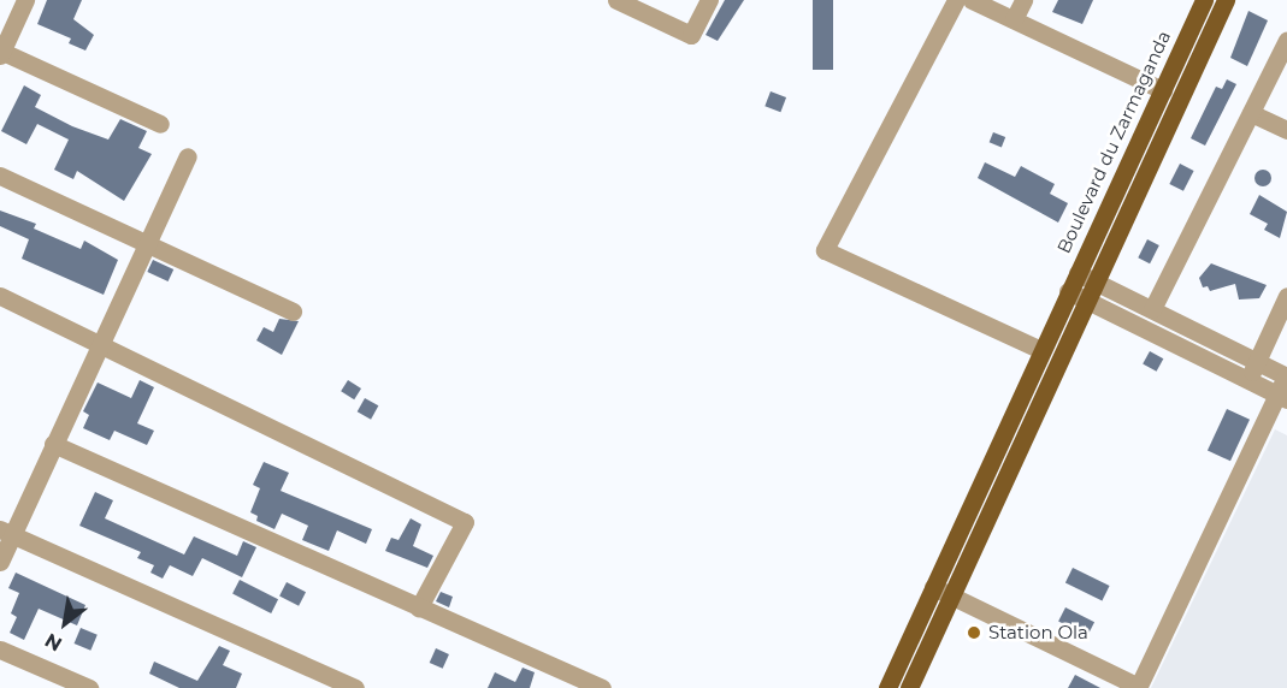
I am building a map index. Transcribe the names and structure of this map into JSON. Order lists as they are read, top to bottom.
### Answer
{
  "streets": {
    "main road": ["Boulevard du Zarmaganda"]
  },
  "places": ["Station Ola"],
  "north": "bottom left"
}
